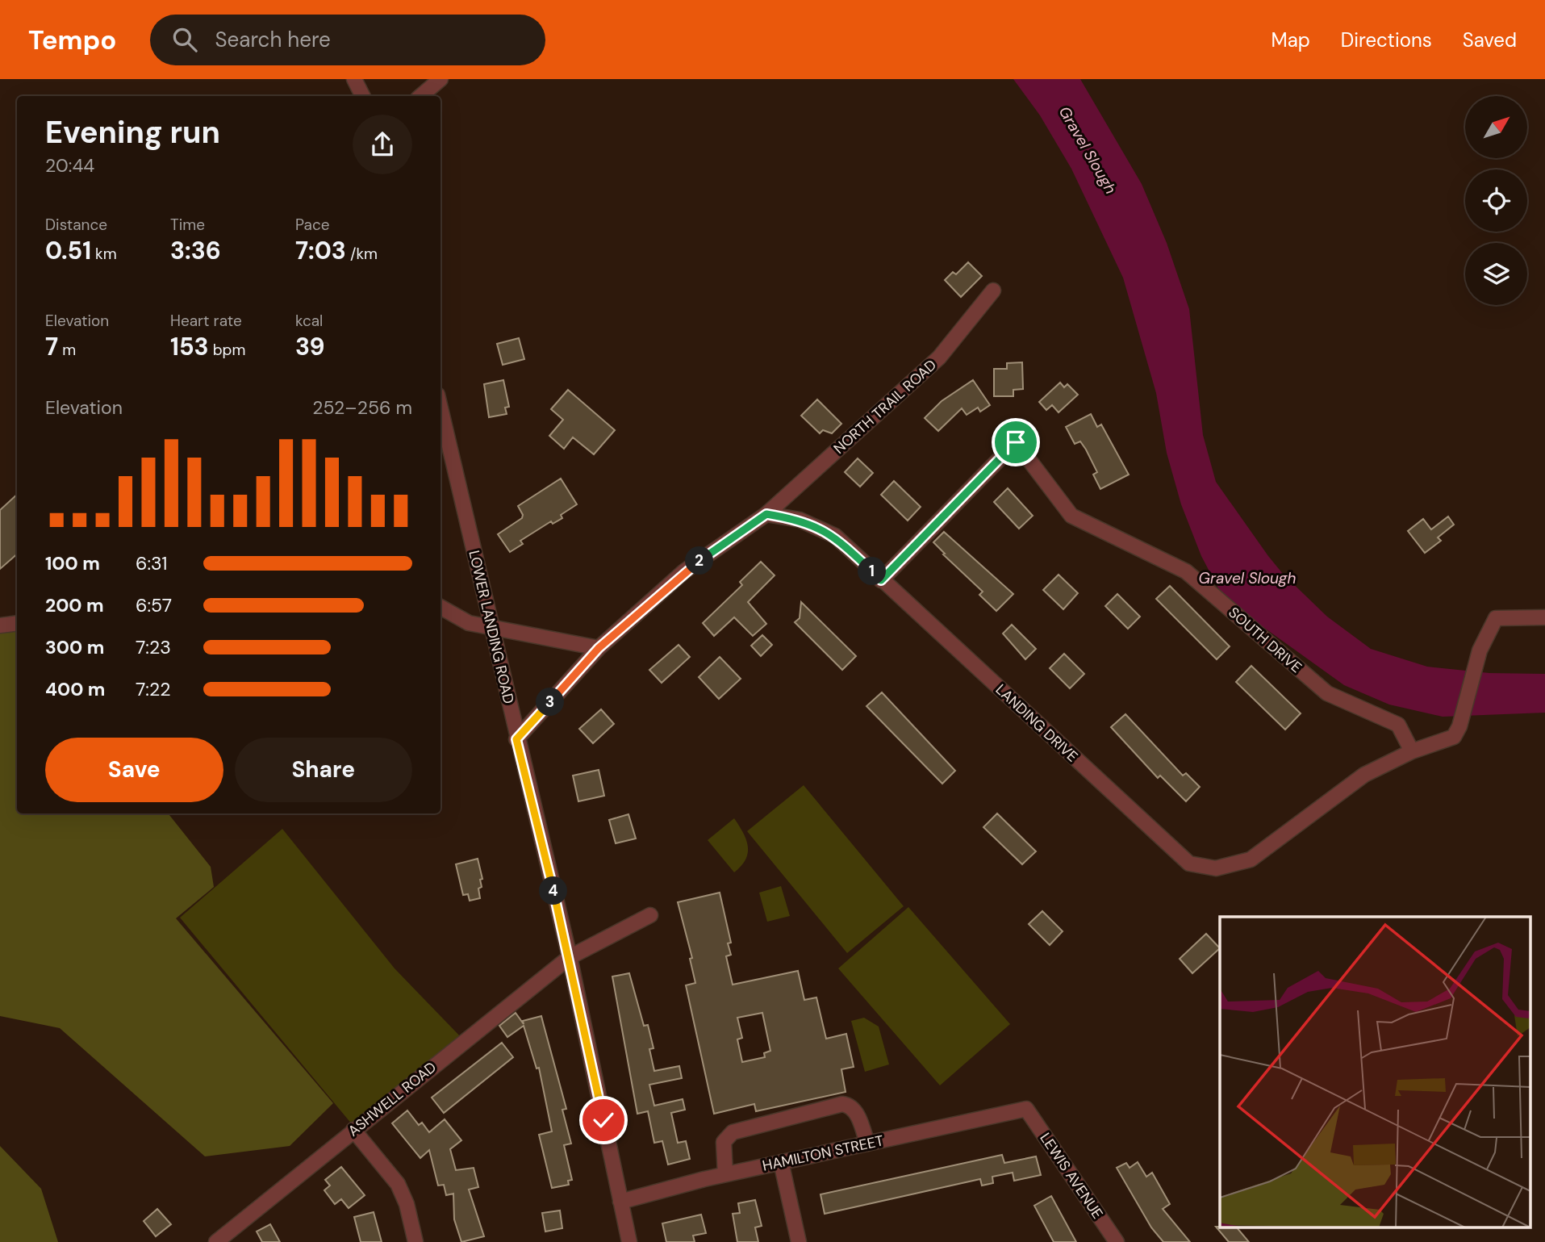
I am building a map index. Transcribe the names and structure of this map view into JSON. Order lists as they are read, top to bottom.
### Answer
{
  "streets": {
    "street": [
      "NORTH TRAIL ROAD",
      "LOWER LANDING ROAD",
      "SOUTH DRIVE",
      "LANDING DRIVE",
      "ASHWELL ROAD",
      "HAMILTON STREET",
      "LEWIS AVENUE"
    ]
  },
  "crossings": [
    ["NORTH TRAIL ROAD", "LANDING DRIVE"],
    ["LOWER LANDING ROAD", "ASHWELL ROAD"],
    ["LOWER LANDING ROAD", "HAMILTON STREET"],
    ["SOUTH DRIVE", "LANDING DRIVE"],
    ["HAMILTON STREET", "LEWIS AVENUE"]
  ],
  "water": ["Gravel Slough"],
  "north": "top right",
  "page": {
    "header": "Tempo",
    "search": "Search here",
    "nav": ["Map", "Directions", "Saved"],
    "heading": ["Evening run", "20:44"],
    "stats": [
      ["Distance", "0.51 km"],
      ["Time", "3:36"],
      ["Pace", "7:03 /km"],
      ["Elevation", "7 m"],
      ["Heart rate", "153 bpm"],
      ["kcal", "39"]
    ],
    "chart": ["Elevation", "252–256 m"],
    "list": [
      {
        "name": "100 m",
        "note": "6:31"
      },
      {
        "name": "200 m",
        "note": "6:57"
      },
      {
        "name": "300 m",
        "note": "7:23"
      },
      {
        "name": "400 m",
        "note": "7:22"
      }
    ],
    "pins": [
      "2",
      "1",
      "3",
      "4"
    ],
    "buttons": ["Save", "Share"]
  }
}
